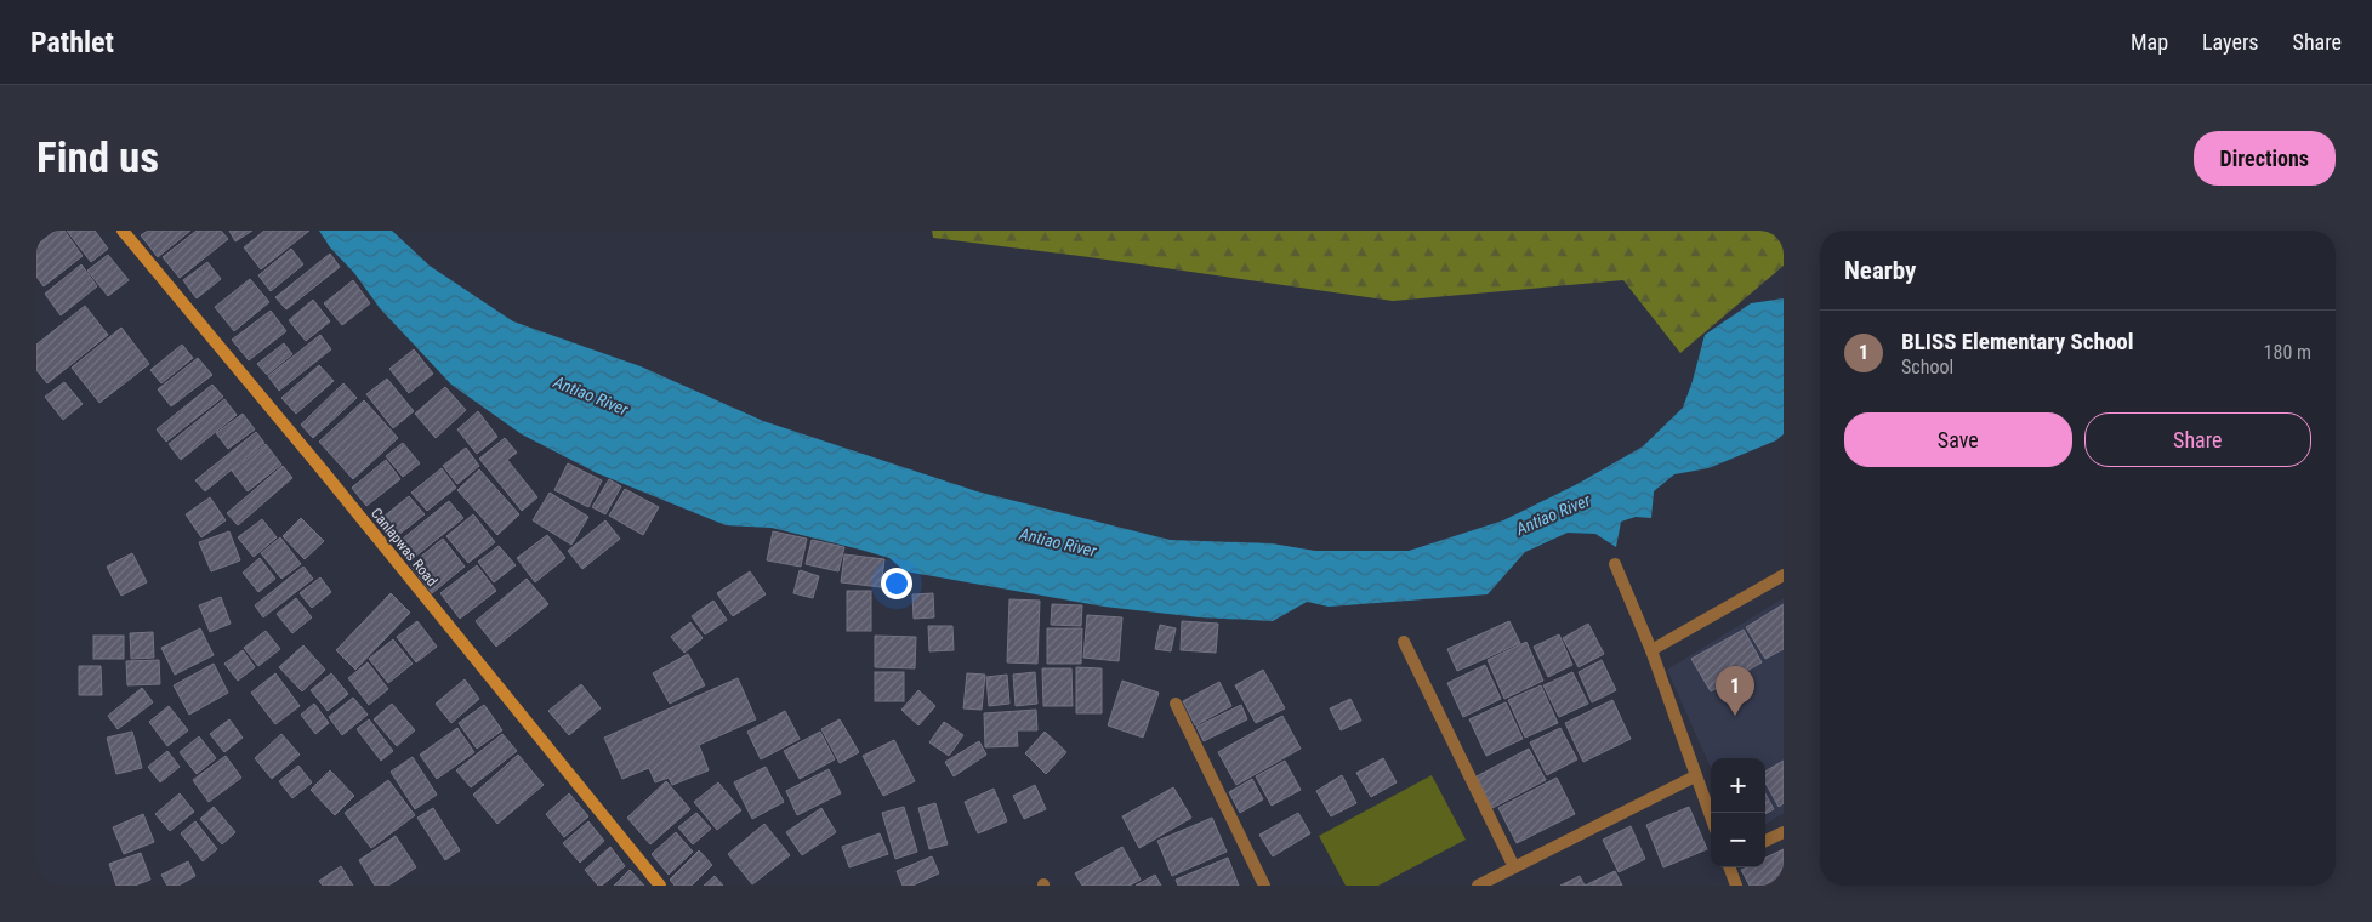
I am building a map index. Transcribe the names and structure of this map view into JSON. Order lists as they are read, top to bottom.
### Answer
{
  "streets": {
    "street": ["Canlapwas Road"]
  },
  "water": ["Antiao River"],
  "page": {
    "header": "Pathlet",
    "nav": ["Map", "Layers", "Share"],
    "buttons": [
      "Directions",
      ["Save", "Share"]
    ],
    "title": "Find us",
    "heading": "Nearby",
    "list": [
      {
        "mark": "1",
        "name": "BLISS Elementary School",
        "note": "School",
        "value": "180 m"
      }
    ],
    "pins": "1",
    "map_buttons": ["+", "−"]
  }
}
